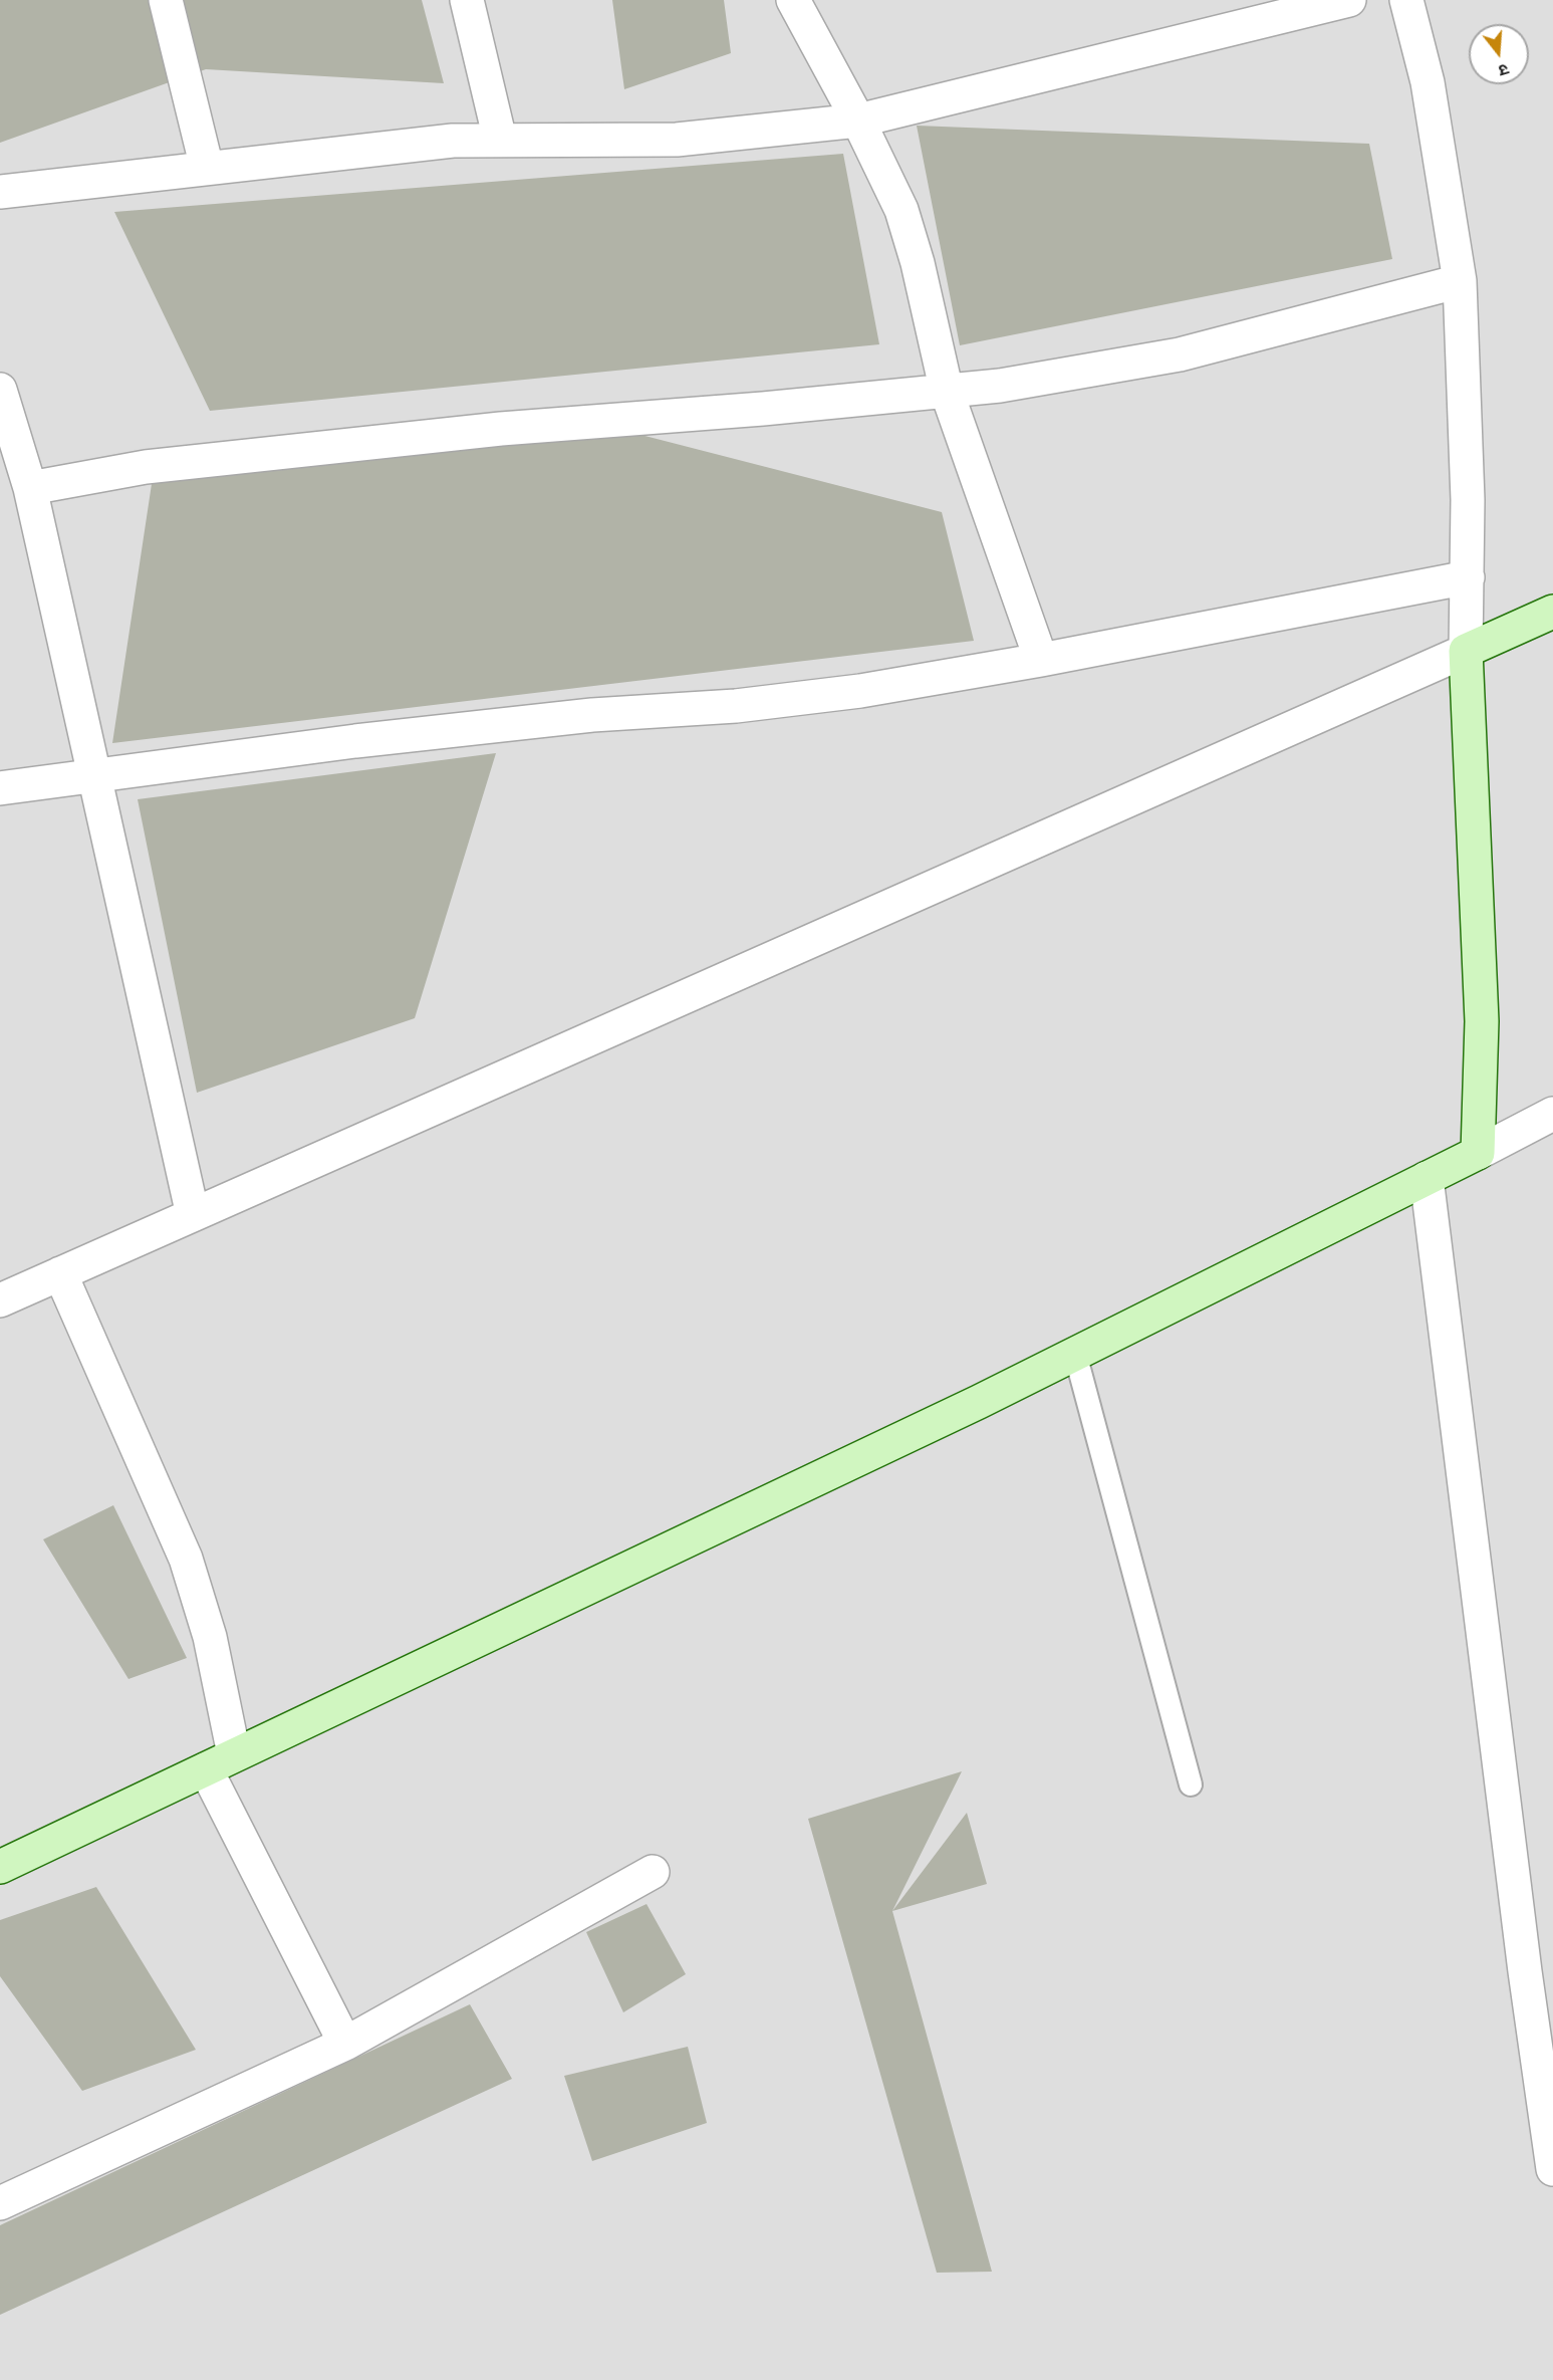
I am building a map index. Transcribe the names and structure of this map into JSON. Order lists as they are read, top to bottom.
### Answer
{
  "north": "bottom"
}
